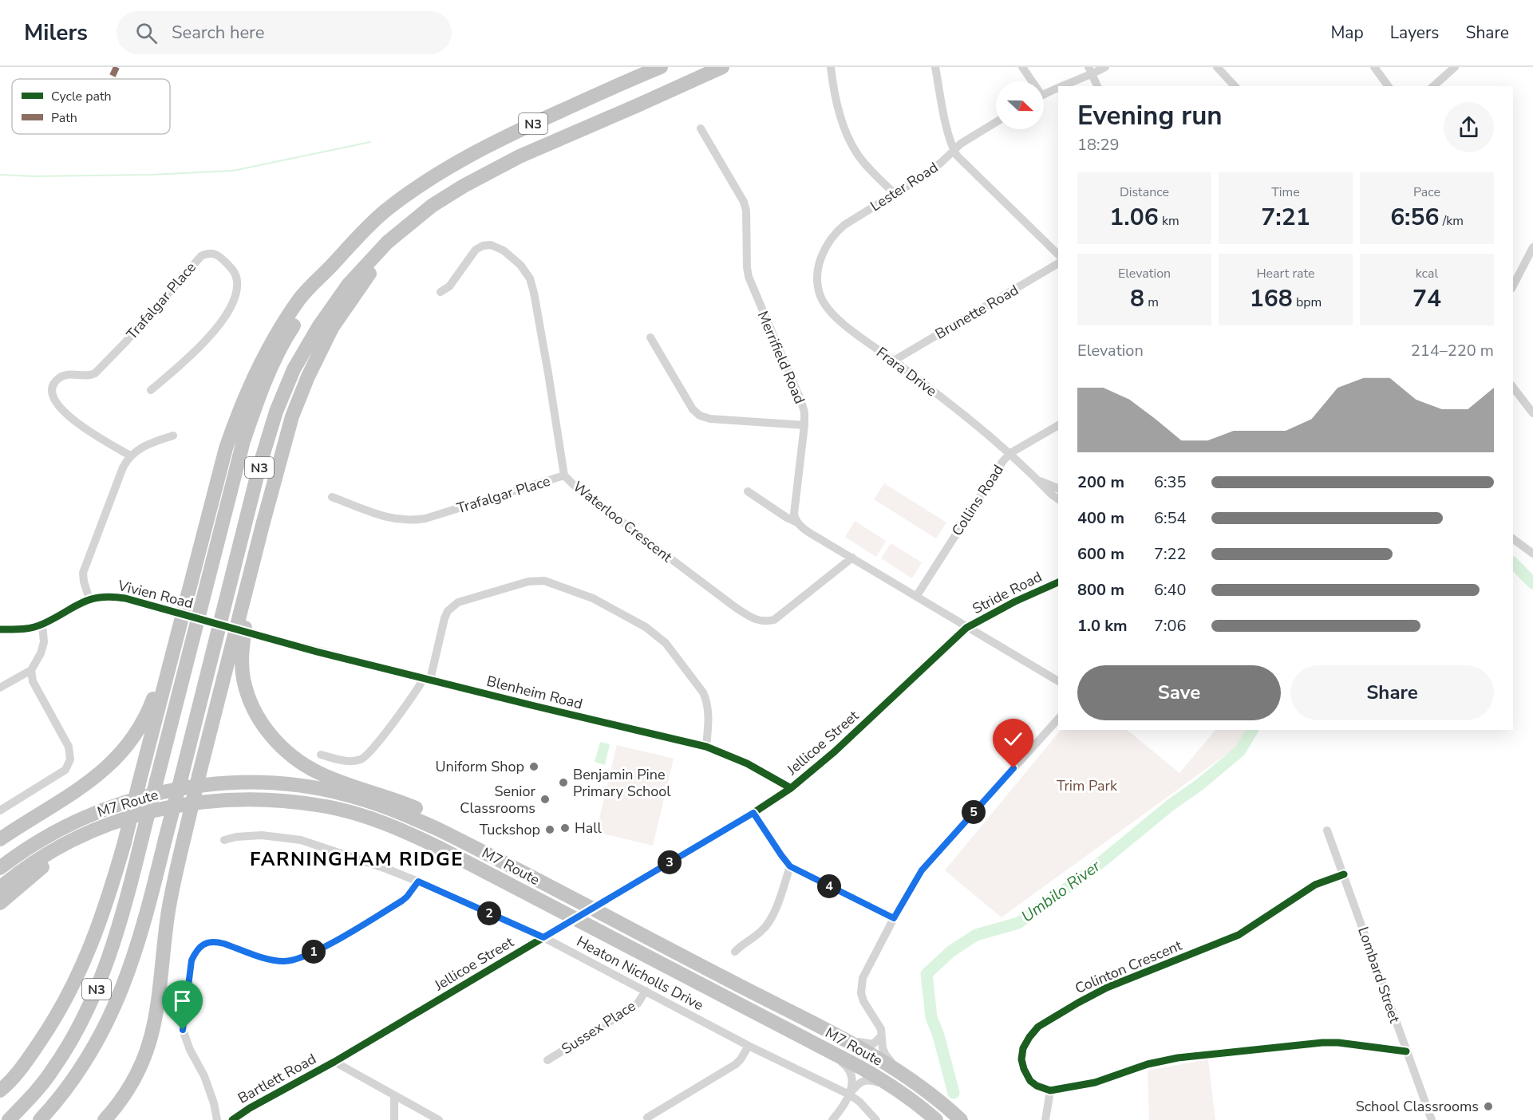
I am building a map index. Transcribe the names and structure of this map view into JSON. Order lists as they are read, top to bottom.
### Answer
{
  "streets": {
    "highway": ["N3", "M7 Route"],
    "street": [
      "Lester Road",
      "Trafalgar Place",
      "Brunette Road",
      "Merrifield Road",
      "Frara Drive",
      "Collins Road",
      "Waterloo Crescent",
      "Stride Road",
      "Vivien Road",
      "Blenheim Road",
      "Jellicoe Street",
      "Colinton Crescent",
      "Heaton Nicholls Drive",
      "Lombard Street",
      "Sussex Place",
      "Bartlett Road"
    ]
  },
  "crossings": [
    ["Lester Road", "Frara Drive"],
    ["Trafalgar Place", "Waterloo Crescent"],
    ["Brunette Road", "Frara Drive"],
    ["Frara Drive", "Collins Road"],
    ["Stride Road", "Jellicoe Street"],
    ["Vivien Road", "Blenheim Road"],
    ["Blenheim Road", "Jellicoe Street"],
    ["Jellicoe Street", "Heaton Nicholls Drive"],
    ["Jellicoe Street", "Bartlett Road"],
    ["Colinton Crescent", "Lombard Street"],
    ["Heaton Nicholls Drive", "Sussex Place"]
  ],
  "districts": ["FARNINGHAM RIDGE"],
  "water": ["Umbilo River"],
  "parks": ["Trim Park"],
  "places": [
    "Uniform Shop",
    "Benjamin Pine Primary School",
    "Senior Classrooms",
    "Hall",
    "Tuckshop",
    "School Classrooms"
  ],
  "legend": ["Cycle path", "Path"],
  "north": "right",
  "page": {
    "header": "Milers",
    "search": "Search here",
    "nav": ["Map", "Layers", "Share"],
    "heading": ["Evening run", "18:29"],
    "stats": [
      ["Distance", "1.06 km"],
      ["Time", "7:21"],
      ["Pace", "6:56 /km"],
      ["Elevation", "8 m"],
      ["Heart rate", "168 bpm"],
      ["kcal", "74"]
    ],
    "chart": ["Elevation", "214–220 m"],
    "list": [
      {
        "name": "200 m",
        "note": "6:35"
      },
      {
        "name": "400 m",
        "note": "6:54"
      },
      {
        "name": "600 m",
        "note": "7:22"
      },
      {
        "name": "800 m",
        "note": "6:40"
      },
      {
        "name": "1.0 km",
        "note": "7:06"
      }
    ],
    "buttons": ["Save", "Share"],
    "pins": [
      "5",
      "3",
      "4",
      "2",
      "1"
    ]
  }
}
